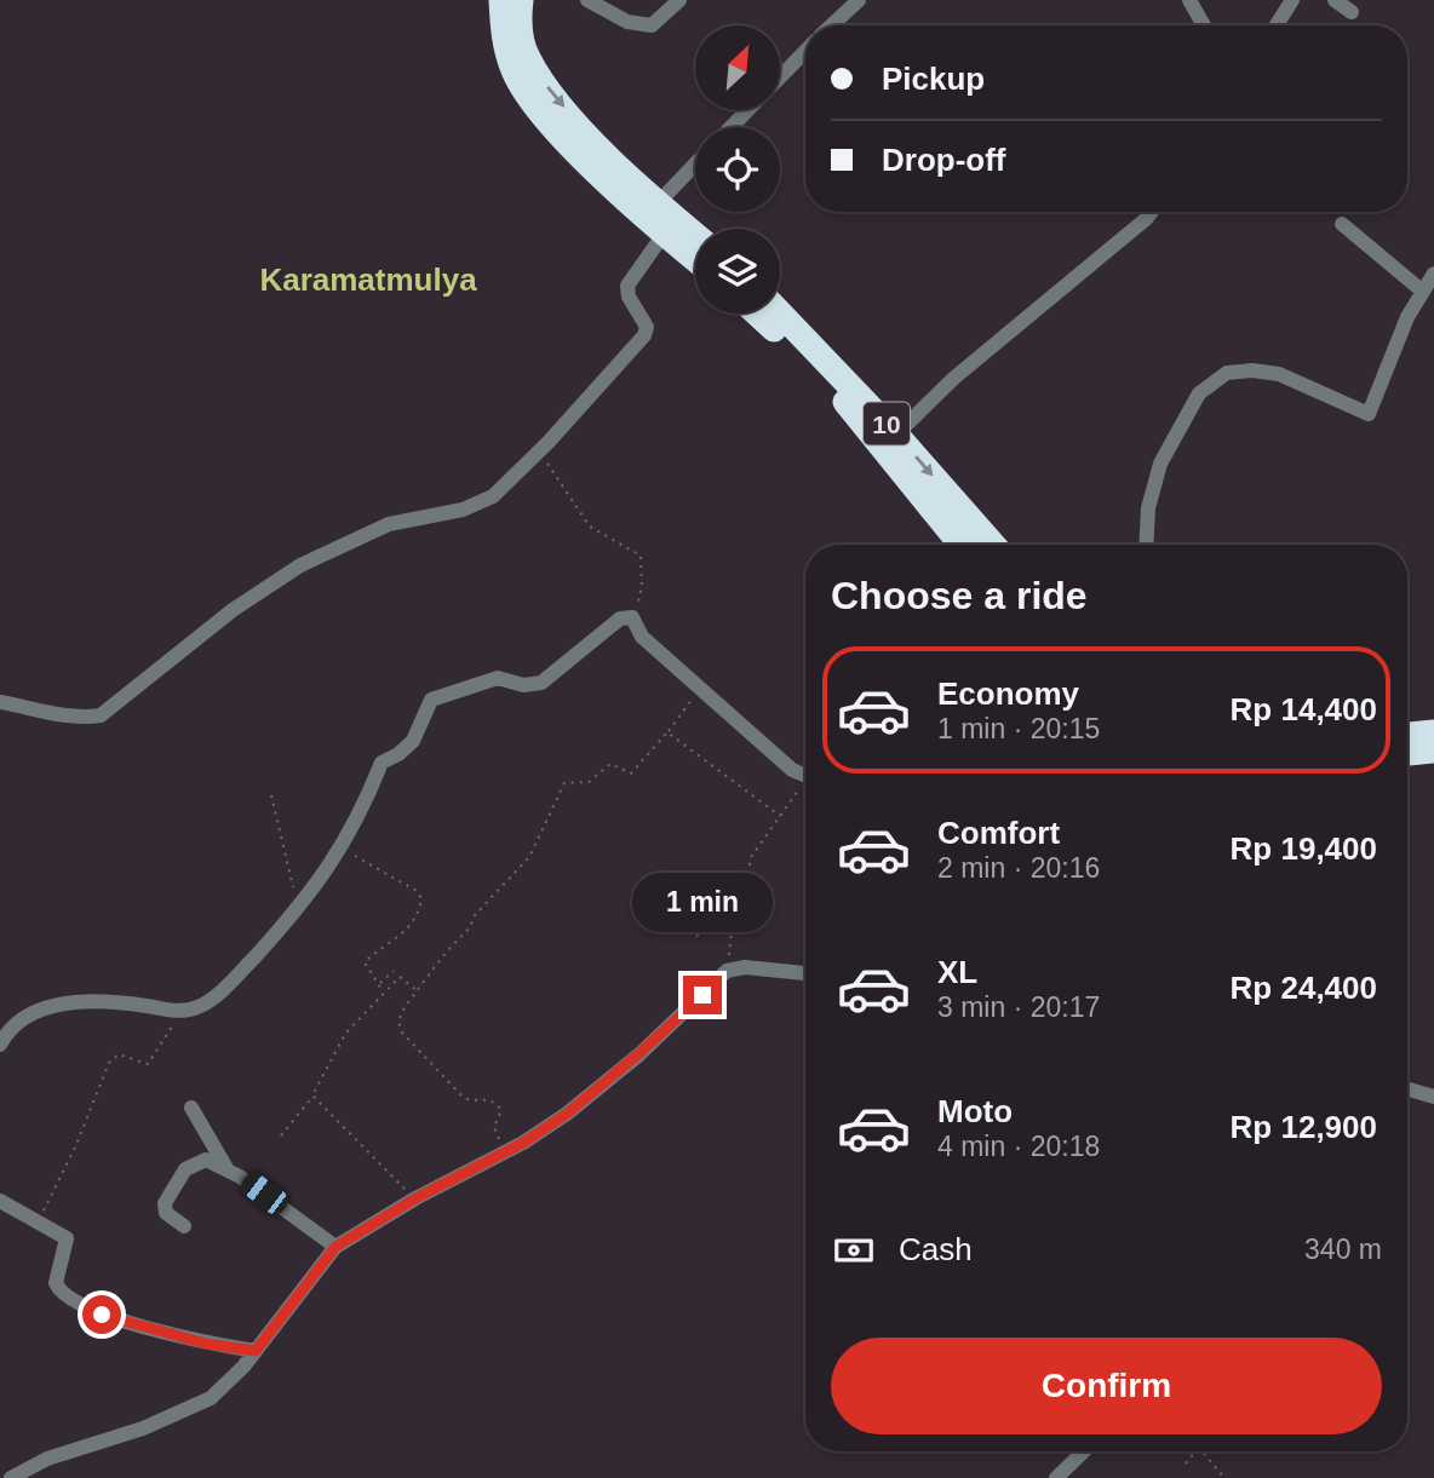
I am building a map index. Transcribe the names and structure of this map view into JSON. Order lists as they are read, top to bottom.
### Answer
{
  "streets": {
    "highway": ["10"]
  },
  "districts": ["Karamatmulya"],
  "north": "top right",
  "page": {
    "banner": ["Pickup", "Drop-off"],
    "heading": "Choose a ride",
    "list": [
      {
        "name": "Economy",
        "note": "1 min · 20:15",
        "value": "Rp 14,400"
      },
      {
        "name": "Comfort",
        "note": "2 min · 20:16",
        "value": "Rp 19,400"
      },
      {
        "name": "XL",
        "note": "3 min · 20:17",
        "value": "Rp 24,400"
      },
      {
        "name": "Moto",
        "note": "4 min · 20:18",
        "value": "Rp 12,900"
      }
    ],
    "bubble": "1 min",
    "pay": ["Cash", "340 m"],
    "buttons": "Confirm"
  }
}
